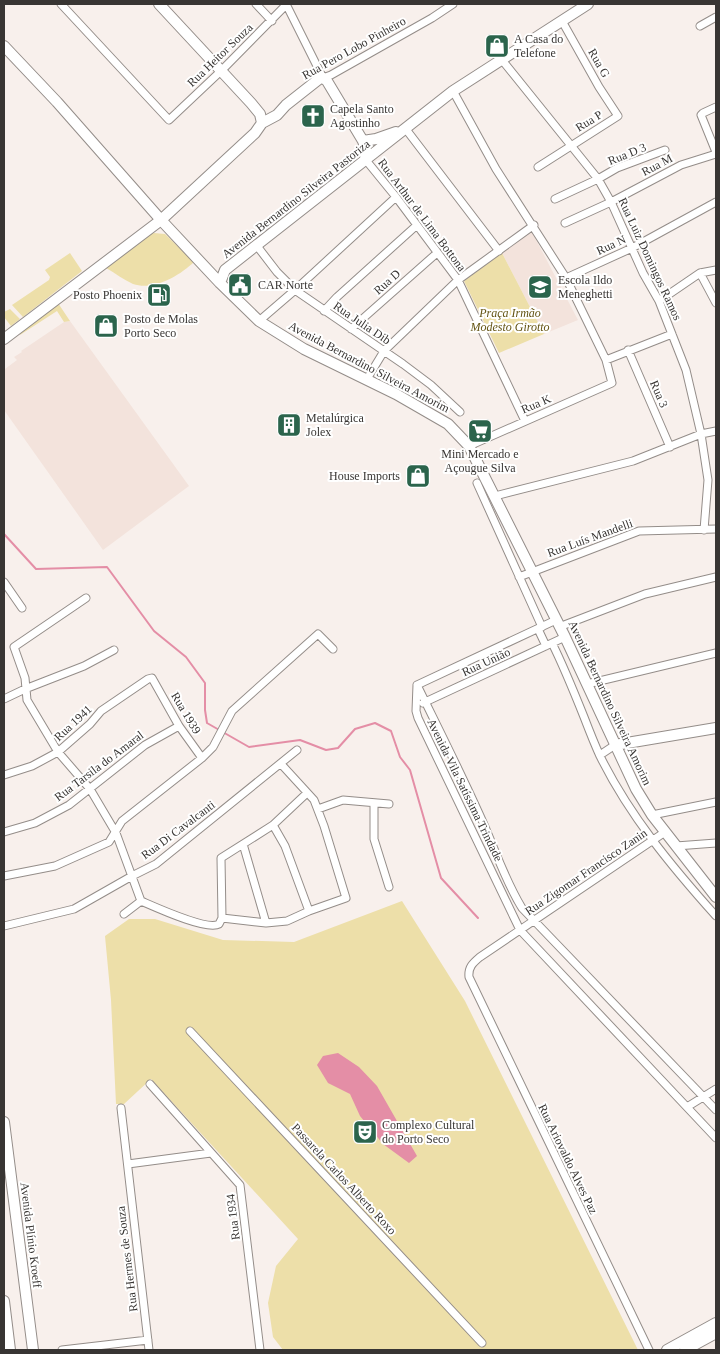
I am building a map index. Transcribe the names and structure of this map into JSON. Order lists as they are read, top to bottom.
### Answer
{
  "streets": {
    "main road": [
      "Rua Pero Lobo Pinheiro",
      "Avenida Bernardino Silveira Pastoriza",
      "Avenida Bernardino Silveira Amorim",
      "Avenida Plínio Kroeff"
    ],
    "street": [
      "Rua Heitor Souza",
      "Rua G",
      "Rua P",
      "Rua D 3",
      "Rua M",
      "Rua Arthur de Lima Bottona",
      "Rua N",
      "Rua Luiz Domingos Ramos",
      "Rua D",
      "Rua Julia Dib",
      "Rua 3",
      "Rua K",
      "Rua Luís Mandelli",
      "Rua União",
      "Rua 1939",
      "Rua 1941",
      "Rua Tarsila do Amaral",
      "Avenida Vila Satíssima Trindade",
      "Rua Di Cavalcanti",
      "Rua Zigomar Francisco Zanin",
      "Rua Ariovaldo Alves Paz",
      "Passarela Carlos Alberto Roxo",
      "Rua 1934",
      "Rua Hermes de Souza"
    ]
  },
  "crossings": [
    ["Rua Pero Lobo Pinheiro", "Avenida Bernardino Silveira Amorim"],
    ["Rua G", "Rua P"],
    ["Rua G", "Avenida Bernardino Silveira Pastoriza"],
    ["Rua P", "Rua Luiz Domingos Ramos"],
    ["Rua D 3", "Rua Luiz Domingos Ramos"],
    ["Rua M", "Rua Luiz Domingos Ramos"],
    ["Avenida Bernardino Silveira Pastoriza", "Rua Arthur de Lima Bottona"],
    ["Avenida Bernardino Silveira Pastoriza", "Rua Luiz Domingos Ramos"],
    ["Avenida Bernardino Silveira Pastoriza", "Rua Julia Dib"],
    ["Avenida Bernardino Silveira Pastoriza", "Avenida Bernardino Silveira Amorim"],
    ["Rua Arthur de Lima Bottona", "Rua D"],
    ["Rua Arthur de Lima Bottona", "Rua K"],
    ["Rua N", "Rua Luiz Domingos Ramos"],
    ["Rua Luiz Domingos Ramos", "Rua Luís Mandelli"],
    ["Rua D", "Rua Julia Dib"],
    ["Avenida Bernardino Silveira Amorim", "Rua K"],
    ["Avenida Bernardino Silveira Amorim", "Rua Luís Mandelli"],
    ["Avenida Bernardino Silveira Amorim", "Rua União"],
    ["Avenida Bernardino Silveira Amorim", "Rua Zigomar Francisco Zanin"],
    ["Rua União", "Avenida Vila Satíssima Trindade"],
    ["Rua 1939", "Rua 1941"],
    ["Rua 1939", "Rua Tarsila do Amaral"],
    ["Avenida Vila Satíssima Trindade", "Rua Zigomar Francisco Zanin"],
    ["Rua Zigomar Francisco Zanin", "Rua Ariovaldo Alves Paz"]
  ],
  "parks": ["Praça Irmão Modesto Girotto"],
  "places": {
    "shop": ["A Casa do Telefone", "Posto de Molas Porto Seco", "House Imports"],
    "church": ["Capela Santo Agostinho"],
    "public building": ["CAR Norte"],
    "school or university": ["Escola Ildo Meneghetti"],
    "fuel station": ["Posto Phoenix"],
    "building": ["Metalúrgica Jolex"],
    "supermarket": ["Mini Mercado e Açougue Silva"],
    "theatre": ["Complexo Cultural do Porto Seco"]
  }
}
